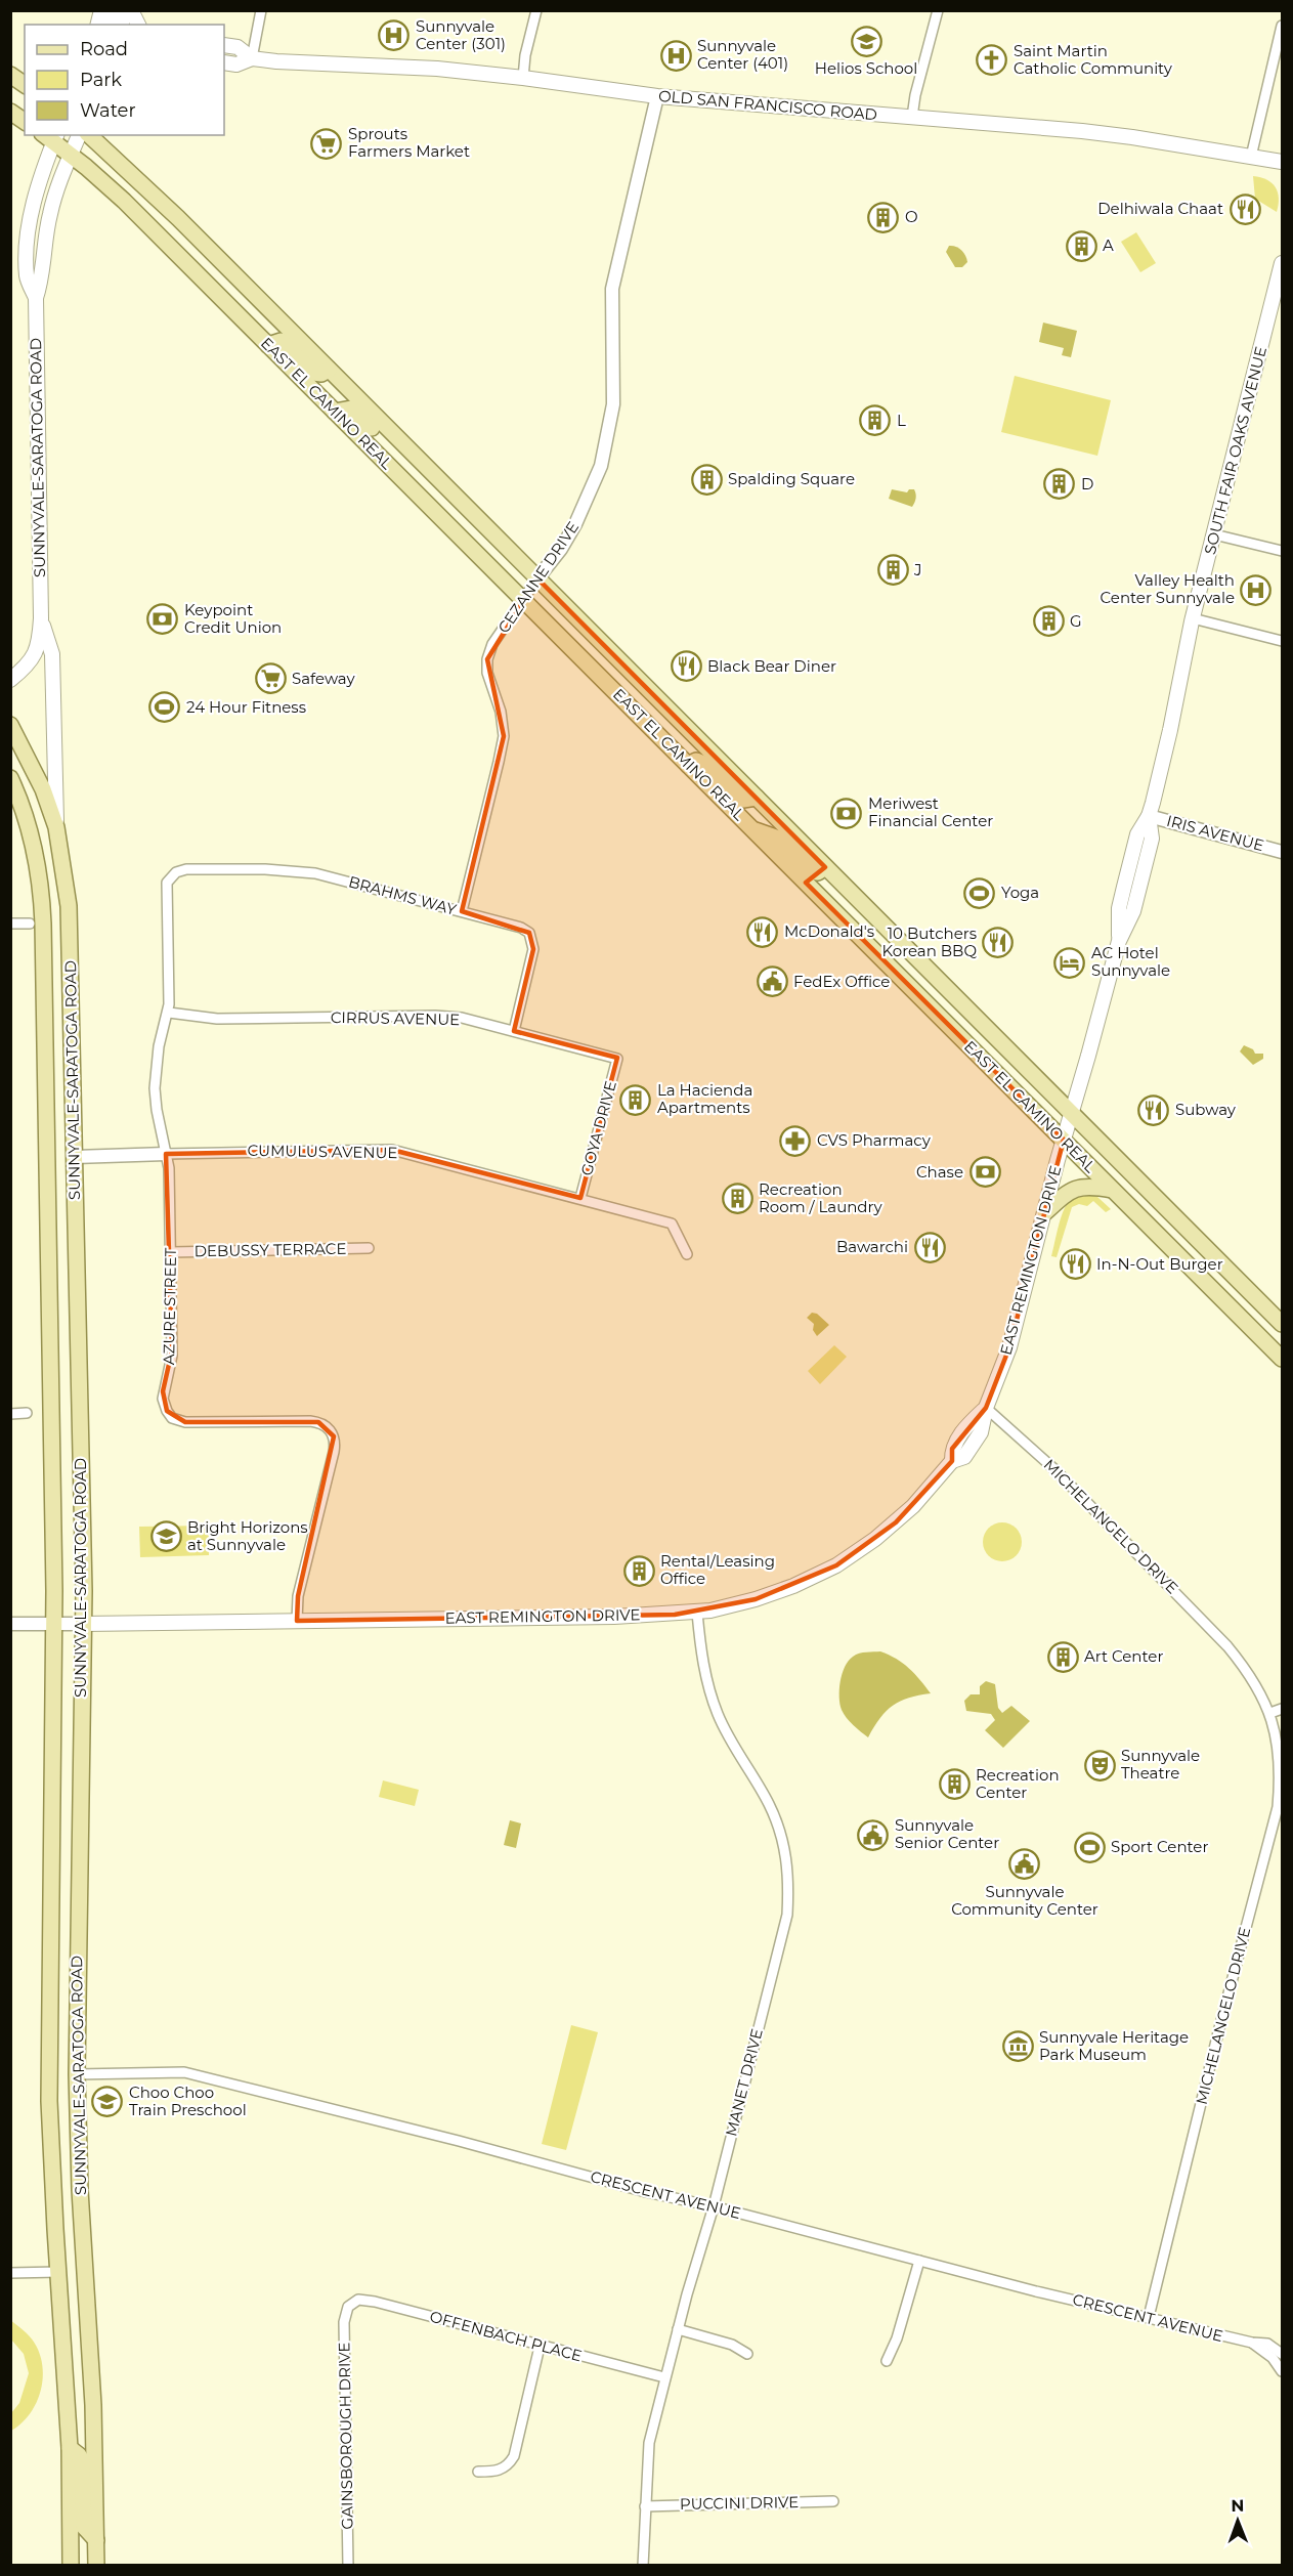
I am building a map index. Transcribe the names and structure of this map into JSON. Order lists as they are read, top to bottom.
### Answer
{
  "streets": {
    "main road": [
      "OLD SAN FRANCISCO ROAD",
      "EAST EL CAMINO REAL",
      "SOUTH FAIR OAKS AVENUE",
      "SUNNYVALE-SARATOGA ROAD",
      "EAST REMINGTON DRIVE"
    ],
    "street": [
      "CEZANNE DRIVE",
      "IRIS AVENUE",
      "BRAHMS WAY",
      "CIRRUS AVENUE",
      "GOYA DRIVE",
      "CUMULUS AVENUE",
      "DEBUSSY TERRACE",
      "AZURE STREET",
      "MICHELANGELO DRIVE",
      "MANET DRIVE",
      "CRESCENT AVENUE",
      "OFFENBACH PLACE",
      "GAINSBOROUGH DRIVE",
      "PUCCINI DRIVE"
    ]
  },
  "crossings": [
    ["OLD SAN FRANCISCO ROAD", "CEZANNE DRIVE"],
    ["EAST EL CAMINO REAL", "SOUTH FAIR OAKS AVENUE"],
    ["EAST EL CAMINO REAL", "SUNNYVALE-SARATOGA ROAD"],
    ["EAST EL CAMINO REAL", "CEZANNE DRIVE"],
    ["EAST EL CAMINO REAL", "EAST REMINGTON DRIVE"],
    ["SOUTH FAIR OAKS AVENUE", "IRIS AVENUE"],
    ["SOUTH FAIR OAKS AVENUE", "EAST REMINGTON DRIVE"],
    ["SUNNYVALE-SARATOGA ROAD", "CUMULUS AVENUE"],
    ["SUNNYVALE-SARATOGA ROAD", "EAST REMINGTON DRIVE"],
    ["SUNNYVALE-SARATOGA ROAD", "CRESCENT AVENUE"],
    ["CEZANNE DRIVE", "BRAHMS WAY"],
    ["BRAHMS WAY", "CIRRUS AVENUE"],
    ["BRAHMS WAY", "AZURE STREET"],
    ["CIRRUS AVENUE", "GOYA DRIVE"],
    ["CIRRUS AVENUE", "AZURE STREET"],
    ["GOYA DRIVE", "CUMULUS AVENUE"],
    ["CUMULUS AVENUE", "AZURE STREET"],
    ["DEBUSSY TERRACE", "AZURE STREET"],
    ["EAST REMINGTON DRIVE", "AZURE STREET"],
    ["EAST REMINGTON DRIVE", "MICHELANGELO DRIVE"],
    ["EAST REMINGTON DRIVE", "MANET DRIVE"],
    ["MICHELANGELO DRIVE", "CRESCENT AVENUE"],
    ["MANET DRIVE", "CRESCENT AVENUE"],
    ["MANET DRIVE", "OFFENBACH PLACE"],
    ["MANET DRIVE", "PUCCINI DRIVE"],
    ["OFFENBACH PLACE", "GAINSBOROUGH DRIVE"]
  ],
  "places": {
    "hospital": ["Sunnyvale Center (301)", "Sunnyvale Center (401)", "Valley Health Center Sunnyvale"],
    "school or university": ["Helios School", "Bright Horizons at Sunnyvale", "Choo Choo Train Preschool"],
    "church": ["Saint Martin Catholic Community"],
    "supermarket": ["Sprouts Farmers Market", "Safeway"],
    "restaurant": [
      "Delhiwala Chaat",
      "Black Bear Diner",
      "McDonald's",
      "10 Butchers Korean BBQ",
      "Subway",
      "Bawarchi",
      "In-N-Out Burger"
    ],
    "building": [
      "O",
      "A",
      "L",
      "Spalding Square",
      "D",
      "J",
      "G",
      "La Hacienda Apartments",
      "Recreation Room / Laundry",
      "Rental/Leasing Office",
      "Art Center",
      "Recreation Center"
    ],
    "bank": ["Keypoint Credit Union", "Meriwest Financial Center", "Chase"],
    "sports": ["24 Hour Fitness", "Yoga", "Sport Center"],
    "hotel": ["AC Hotel Sunnyvale"],
    "public building": ["FedEx Office", "Sunnyvale Senior Center", "Sunnyvale Community Center"],
    "pharmacy": ["CVS Pharmacy"],
    "theatre": ["Sunnyvale Theatre"],
    "museum": ["Sunnyvale Heritage Park Museum"]
  },
  "legend": ["Road", "Park", "Water"],
  "north": "top"
}
